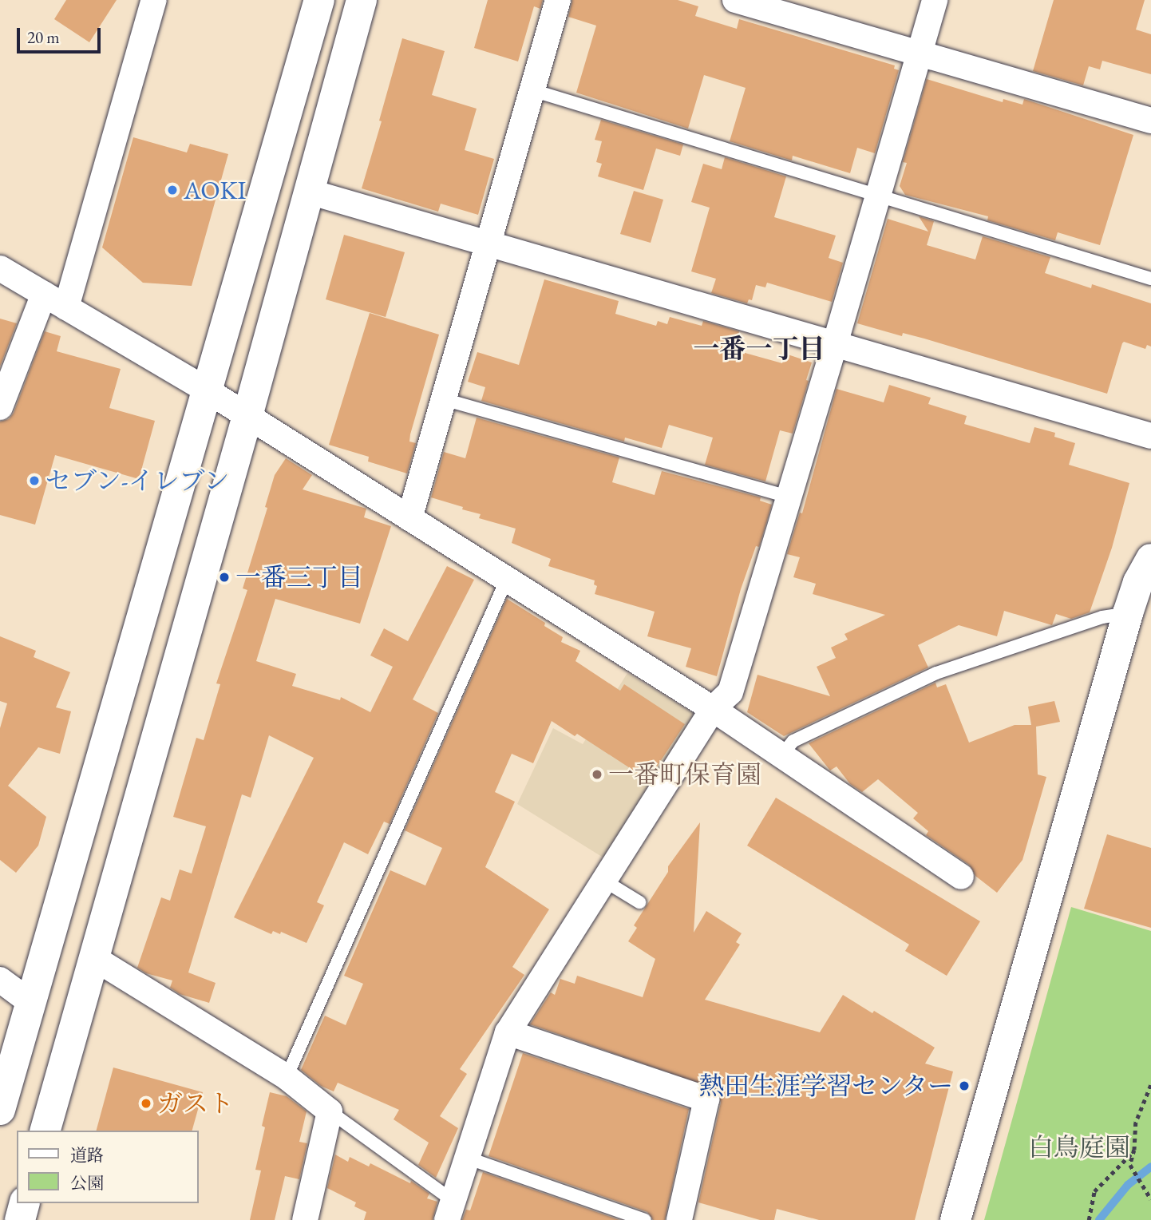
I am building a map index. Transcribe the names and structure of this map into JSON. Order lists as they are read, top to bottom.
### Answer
{
  "districts": ["一番一丁目"],
  "parks": ["白鳥庭園"],
  "places": [
    "AOKI",
    "セブン-イレブン",
    "一番三丁目",
    "一番町保育園",
    "熱田生涯学習センター",
    "ガスト"
  ],
  "legend": ["道路", "公園"],
  "scale_bar": "20 m"
}
